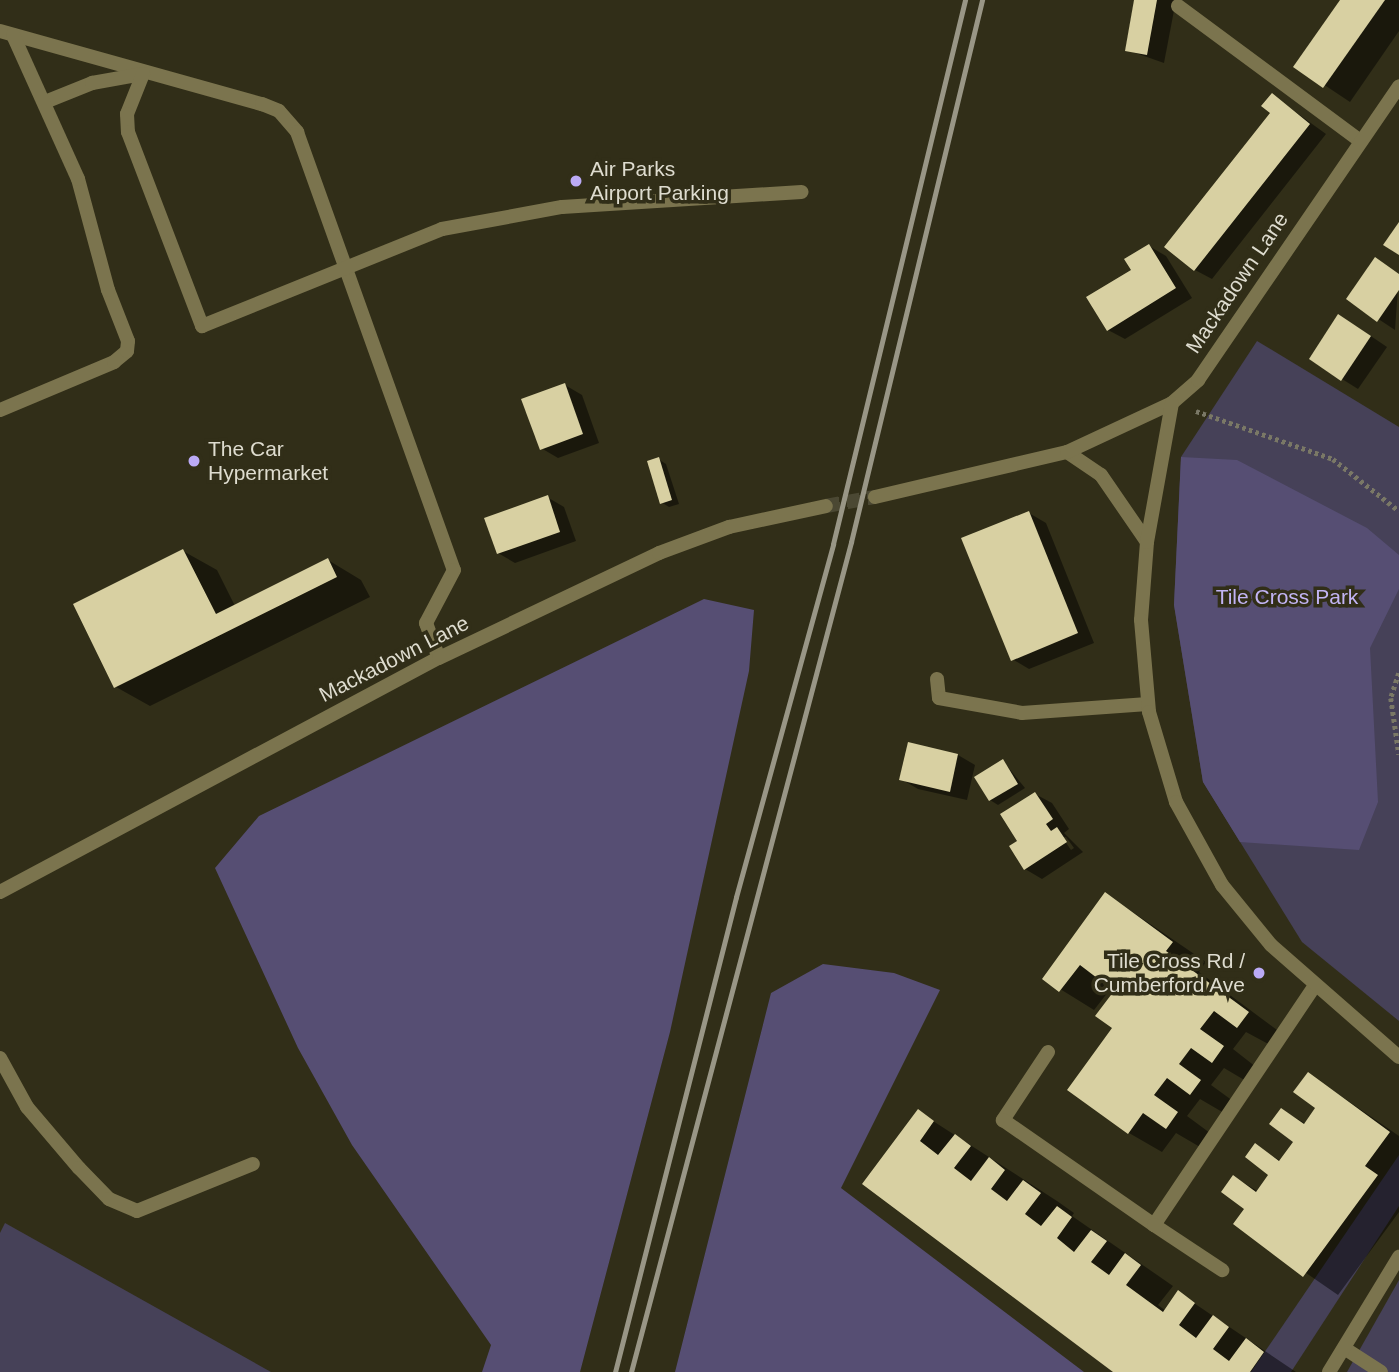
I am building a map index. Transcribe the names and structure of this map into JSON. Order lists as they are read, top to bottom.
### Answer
{
  "streets": {
    "street": ["Mackadown Lane"]
  },
  "parks": ["Tile Cross Park"],
  "places": ["Air Parks Airport Parking", "The Car Hypermarket", "Tile Cross Rd / Cumberford Ave"]
}
